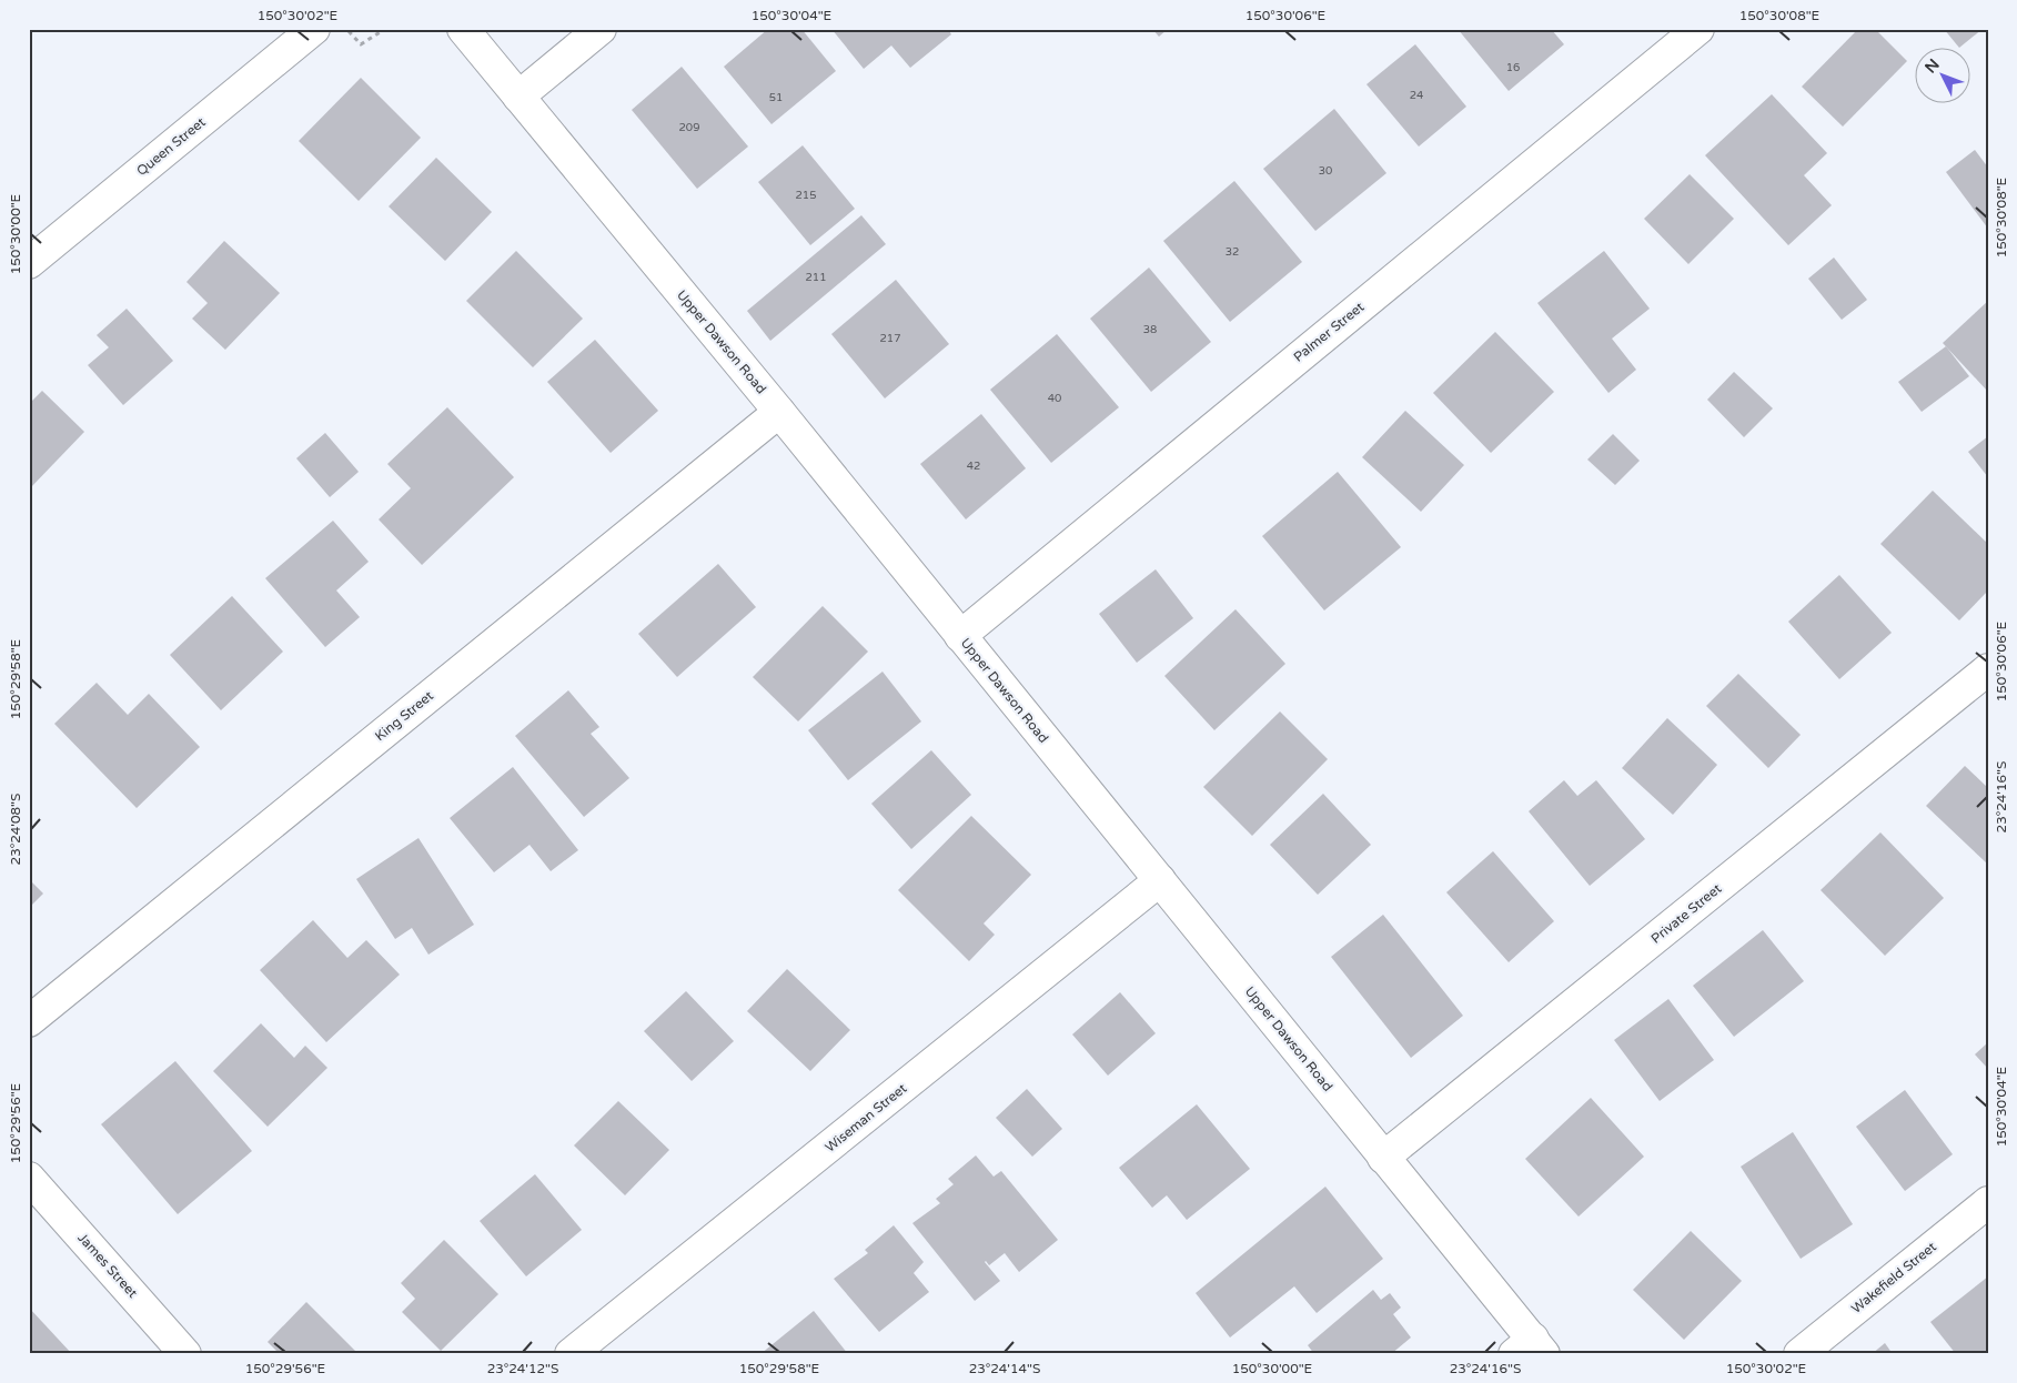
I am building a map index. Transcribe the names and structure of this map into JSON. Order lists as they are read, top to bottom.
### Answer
{
  "streets": {
    "street": [
      "Queen Street",
      "Palmer Street",
      "Upper Dawson Road",
      "King Street",
      "Private Street",
      "Wiseman Street",
      "James Street",
      "Wakefield Street"
    ]
  },
  "crossings": [
    ["Palmer Street", "Upper Dawson Road"],
    ["Upper Dawson Road", "King Street"],
    ["Upper Dawson Road", "Private Street"],
    ["Upper Dawson Road", "Wiseman Street"]
  ],
  "house_numbers": [
    "16",
    "24",
    "51",
    "209",
    "30",
    "215",
    "32",
    "211",
    "38",
    "217",
    "40",
    "42"
  ],
  "north": "top left",
  "coordinates": [
    "150°30'02\"E",
    "150°30'04\"E",
    "150°30'06\"E",
    "150°30'08\"E",
    "150°30'00\"E",
    "150°29'58\"E",
    "23°24'16\"S",
    "23°24'08\"S",
    "150°29'56\"E",
    "23°24'12\"S",
    "23°24'14\"S"
  ]
}
